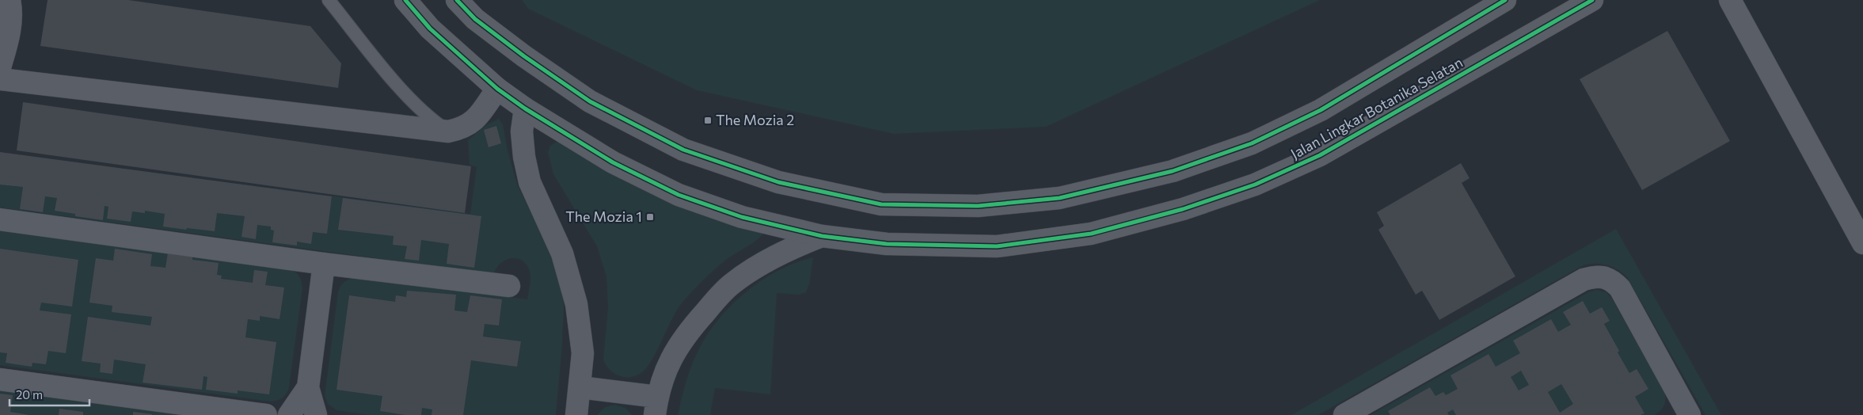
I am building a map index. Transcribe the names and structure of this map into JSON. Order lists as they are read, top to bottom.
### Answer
{
  "streets": {
    "street": ["Jalan Lingkar Botanika Selatan"]
  },
  "places": {
    "transit": ["The Mozia 2", "The Mozia 1"]
  },
  "scale_bar": "20 m"
}
